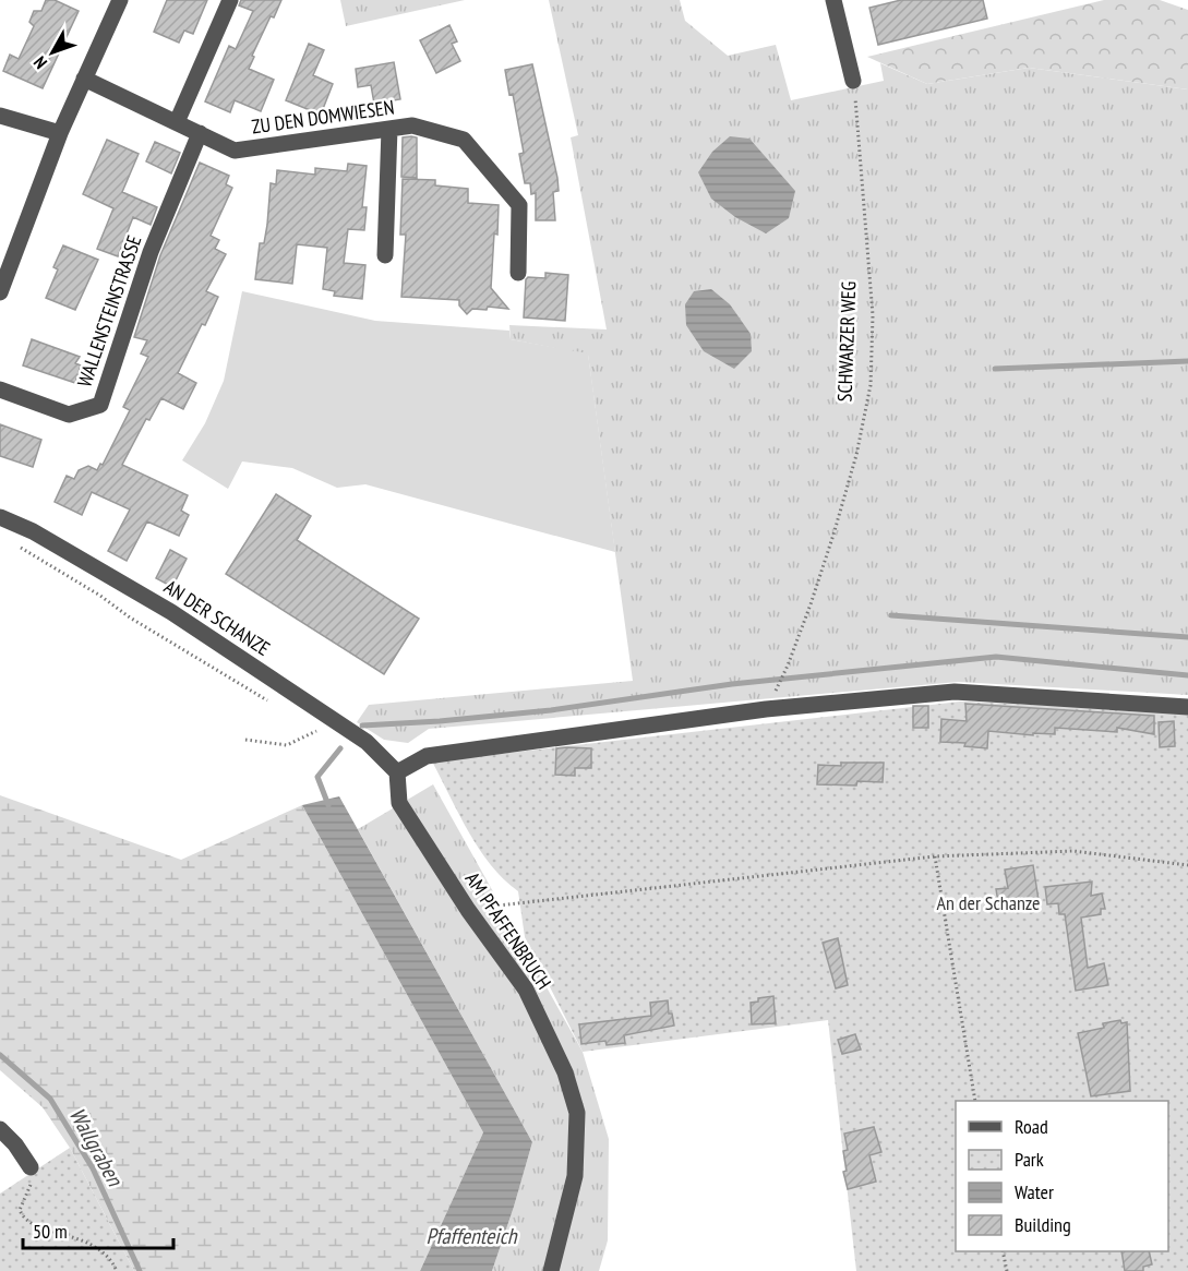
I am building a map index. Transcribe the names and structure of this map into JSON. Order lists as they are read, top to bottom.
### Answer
{
  "streets": {
    "street": [
      "ZU DEN DOMWIESEN",
      "WALLENSTEINSTRASSE",
      "AN DER SCHANZE",
      "AM PFAFFENBRUCH"
    ],
    "path": ["SCHWARZER WEG"]
  },
  "crossings": [
    ["ZU DEN DOMWIESEN", "WALLENSTEINSTRASSE"],
    ["AN DER SCHANZE", "AM PFAFFENBRUCH"]
  ],
  "water": ["Wallgraben", "Pfaffenteich"],
  "parks": ["An der Schanze"],
  "legend": [
    "Road",
    "Park",
    "Water",
    "Building"
  ],
  "scale_bar": "50 m",
  "north": "bottom left"
}
